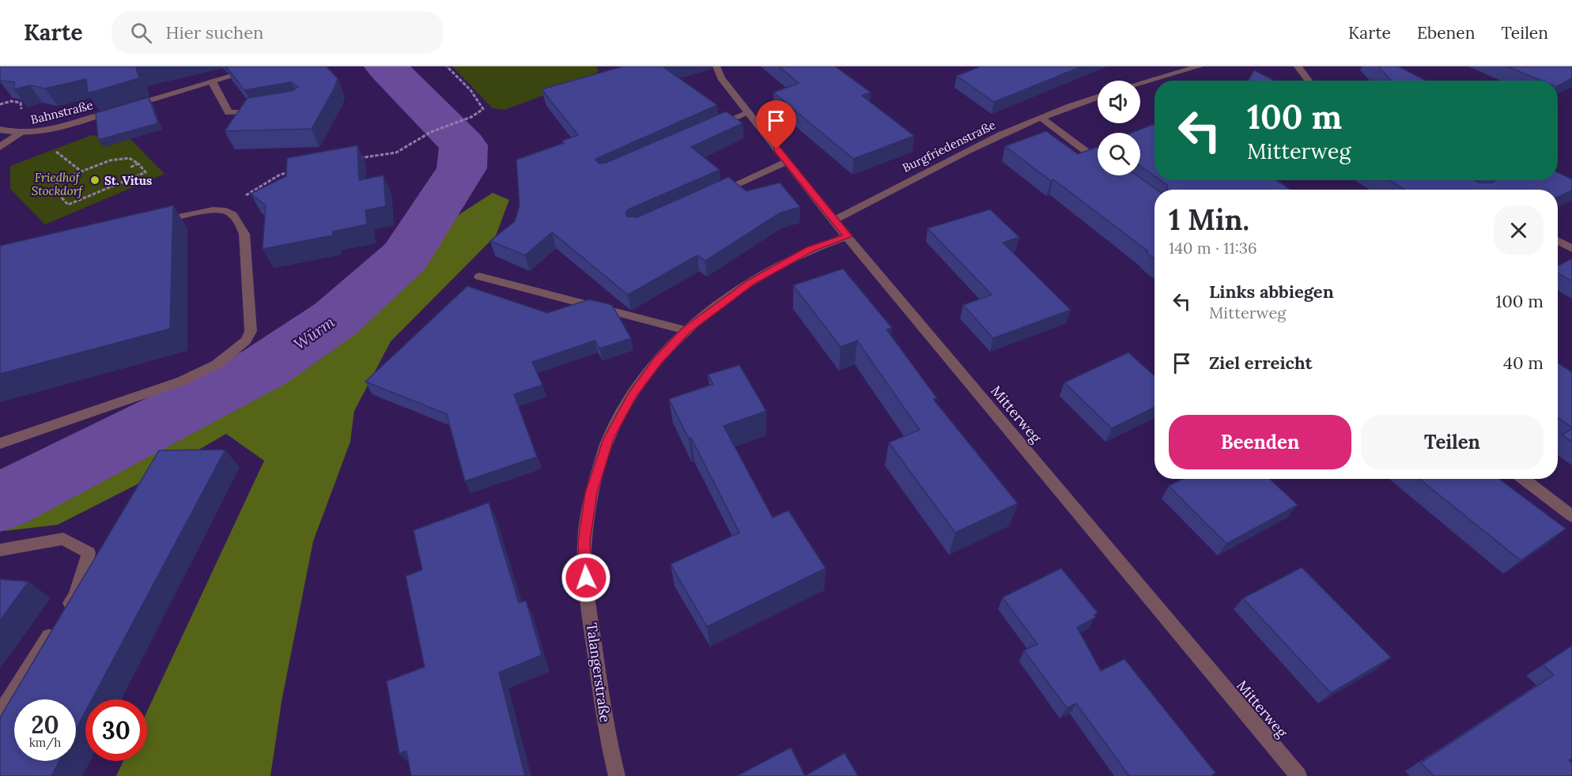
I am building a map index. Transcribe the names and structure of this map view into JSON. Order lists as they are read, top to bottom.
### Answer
{
  "streets": {
    "street": [
      "Bahnstraße",
      "Burgfriedenstraße",
      "Mitterweg",
      "Talangerstraße"
    ]
  },
  "crossings": [
    ["Burgfriedenstraße", "Mitterweg"],
    ["Mitterweg", "Talangerstraße"]
  ],
  "water": ["Würm"],
  "parks": ["Friedhof Stockdorf"],
  "places": ["St. Vitus"],
  "page": {
    "header": "Karte",
    "search": "Hier suchen",
    "nav": ["Karte", "Ebenen", "Teilen"],
    "turn": ["100 m", "Mitterweg"],
    "heading": ["1 Min.", "140 m · 11:36"],
    "list": [
      {
        "name": "Links abbiegen",
        "note": "Mitterweg",
        "value": "100 m"
      },
      {
        "name": "Ziel erreicht",
        "value": "40 m"
      }
    ],
    "buttons": ["Beenden", "Teilen"],
    "speed": "20 km/h",
    "limit": "30"
  }
}
